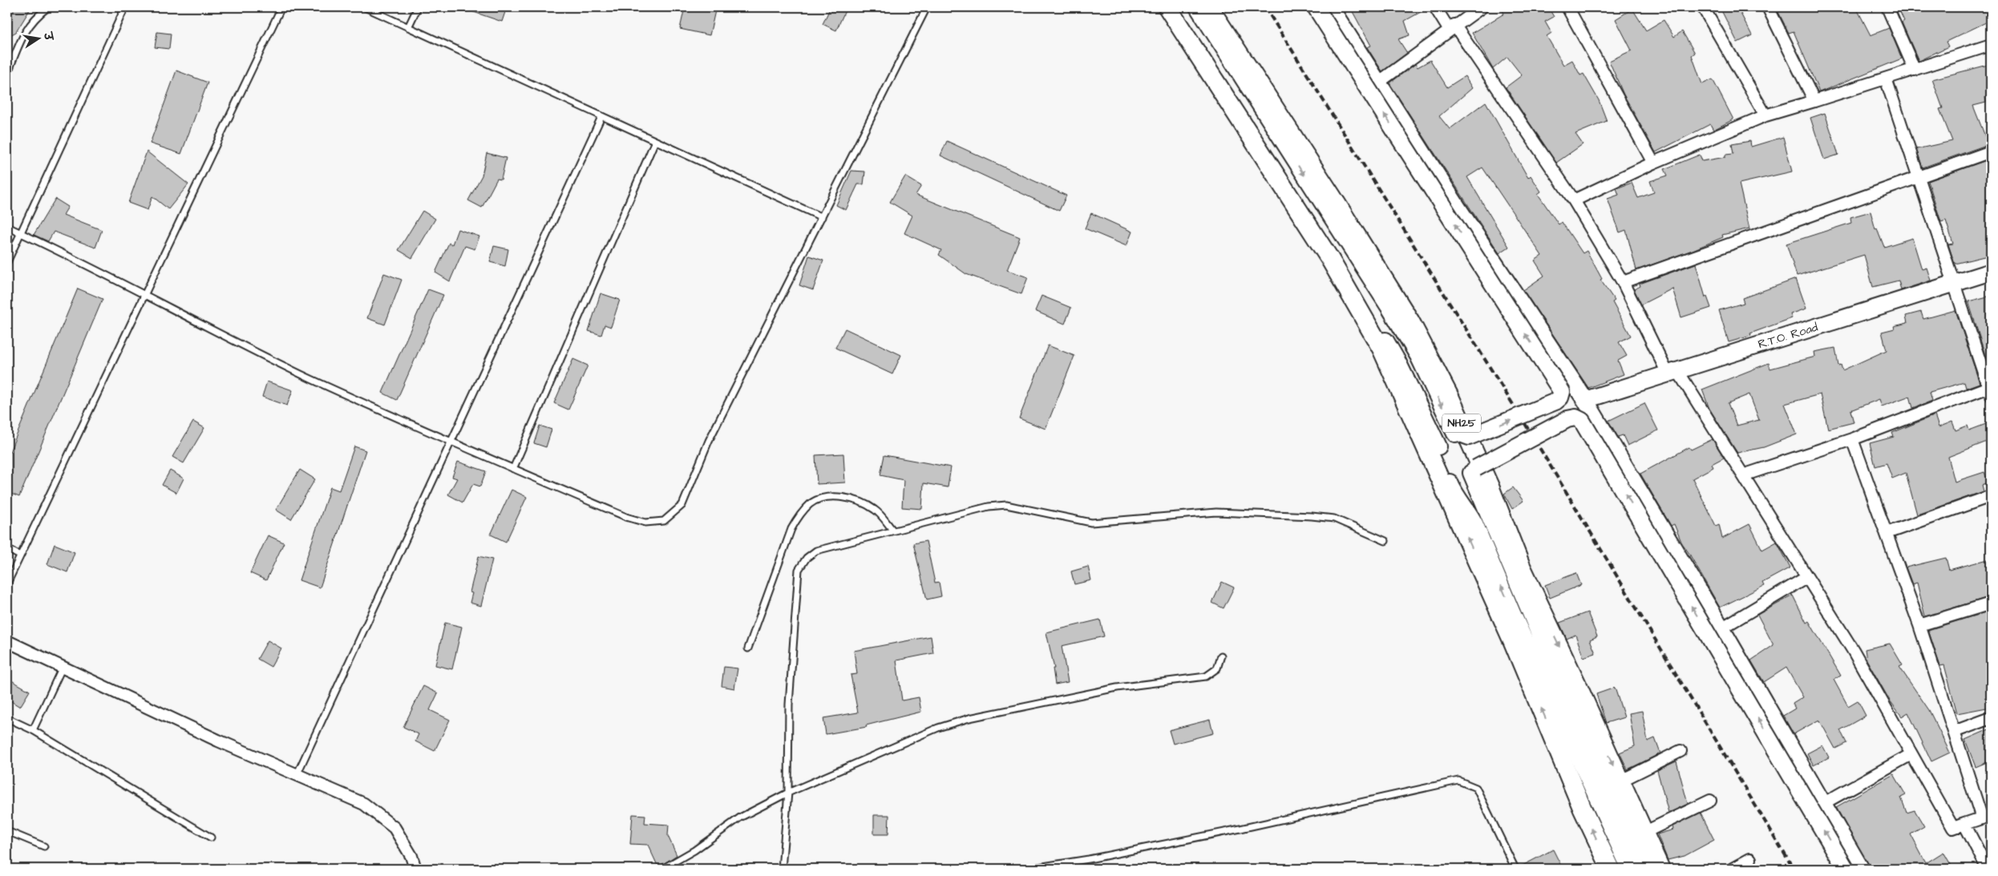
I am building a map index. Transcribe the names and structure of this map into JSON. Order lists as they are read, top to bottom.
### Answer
{
  "streets": {
    "main road": ["NH25"],
    "street": ["R.T.O. Road"]
  },
  "north": "right"
}
